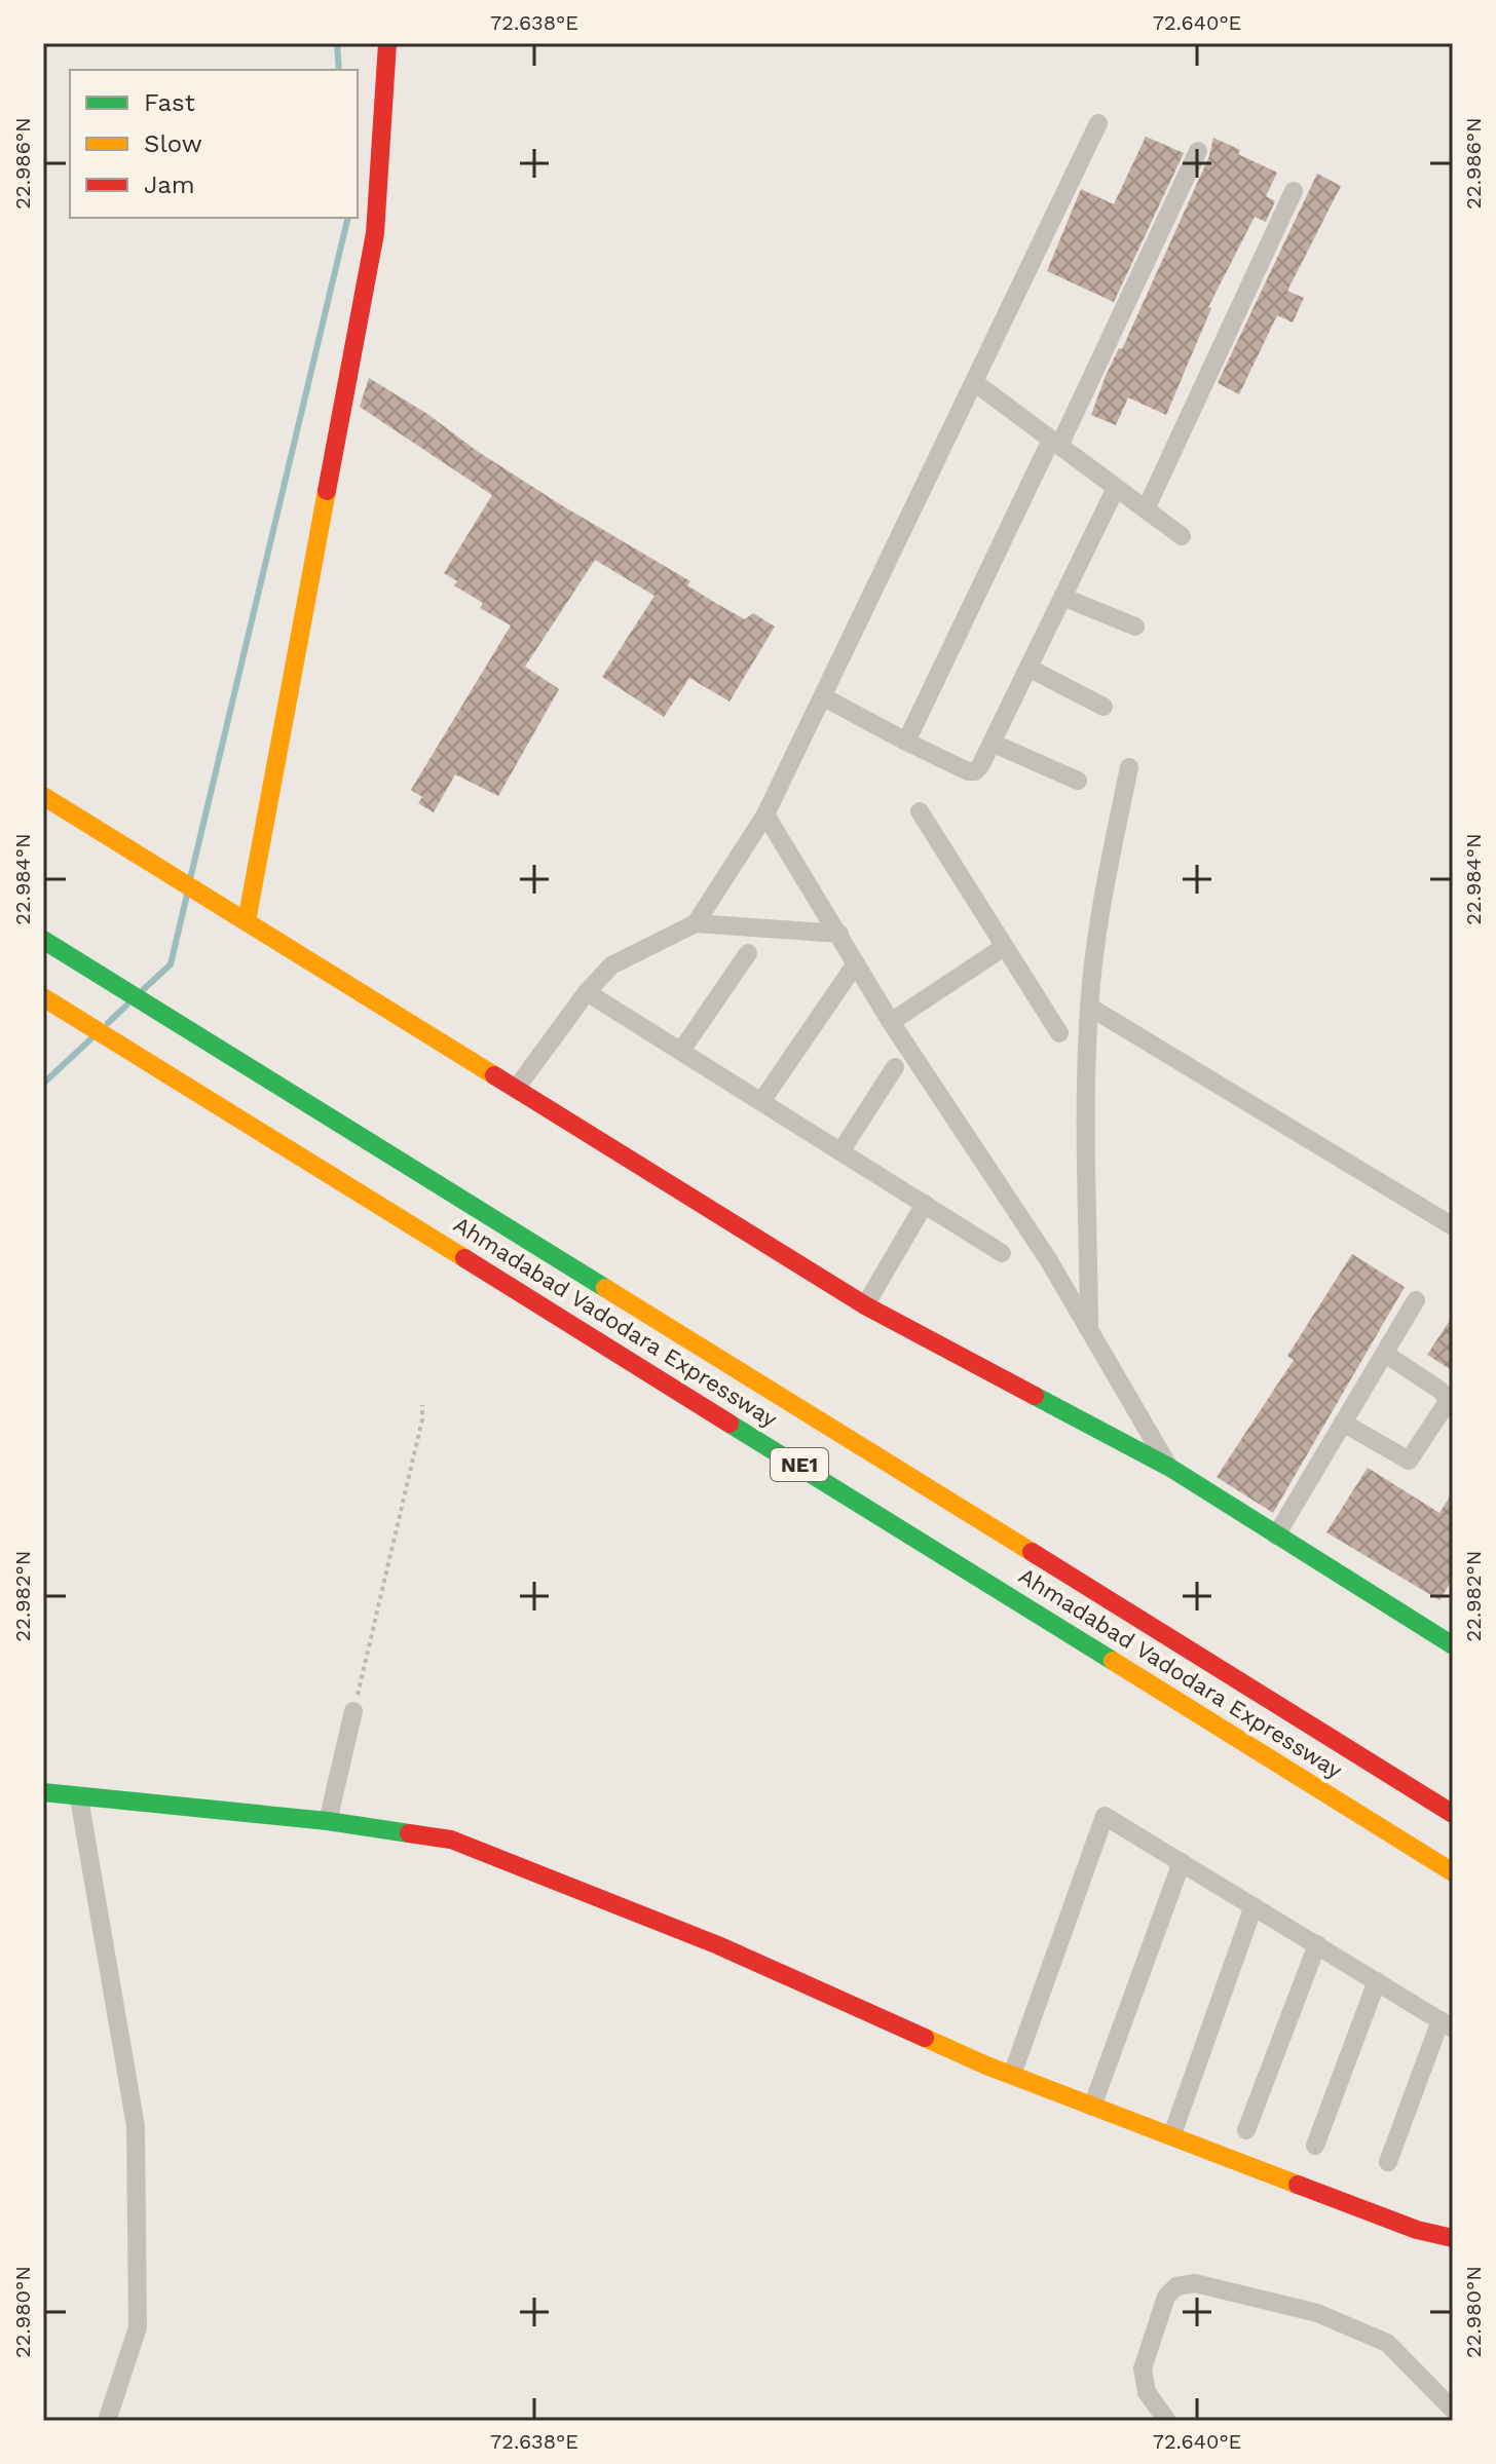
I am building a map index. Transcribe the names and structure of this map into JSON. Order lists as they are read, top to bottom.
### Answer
{
  "streets": {
    "main road": ["Ahmadabad Vadodara Expressway", "NE1"]
  },
  "legend": ["Fast", "Slow", "Jam"],
  "coordinates": [
    "72.638°E",
    "72.640°E",
    "22.986°N",
    "22.984°N",
    "22.982°N",
    "22.980°N"
  ]
}
